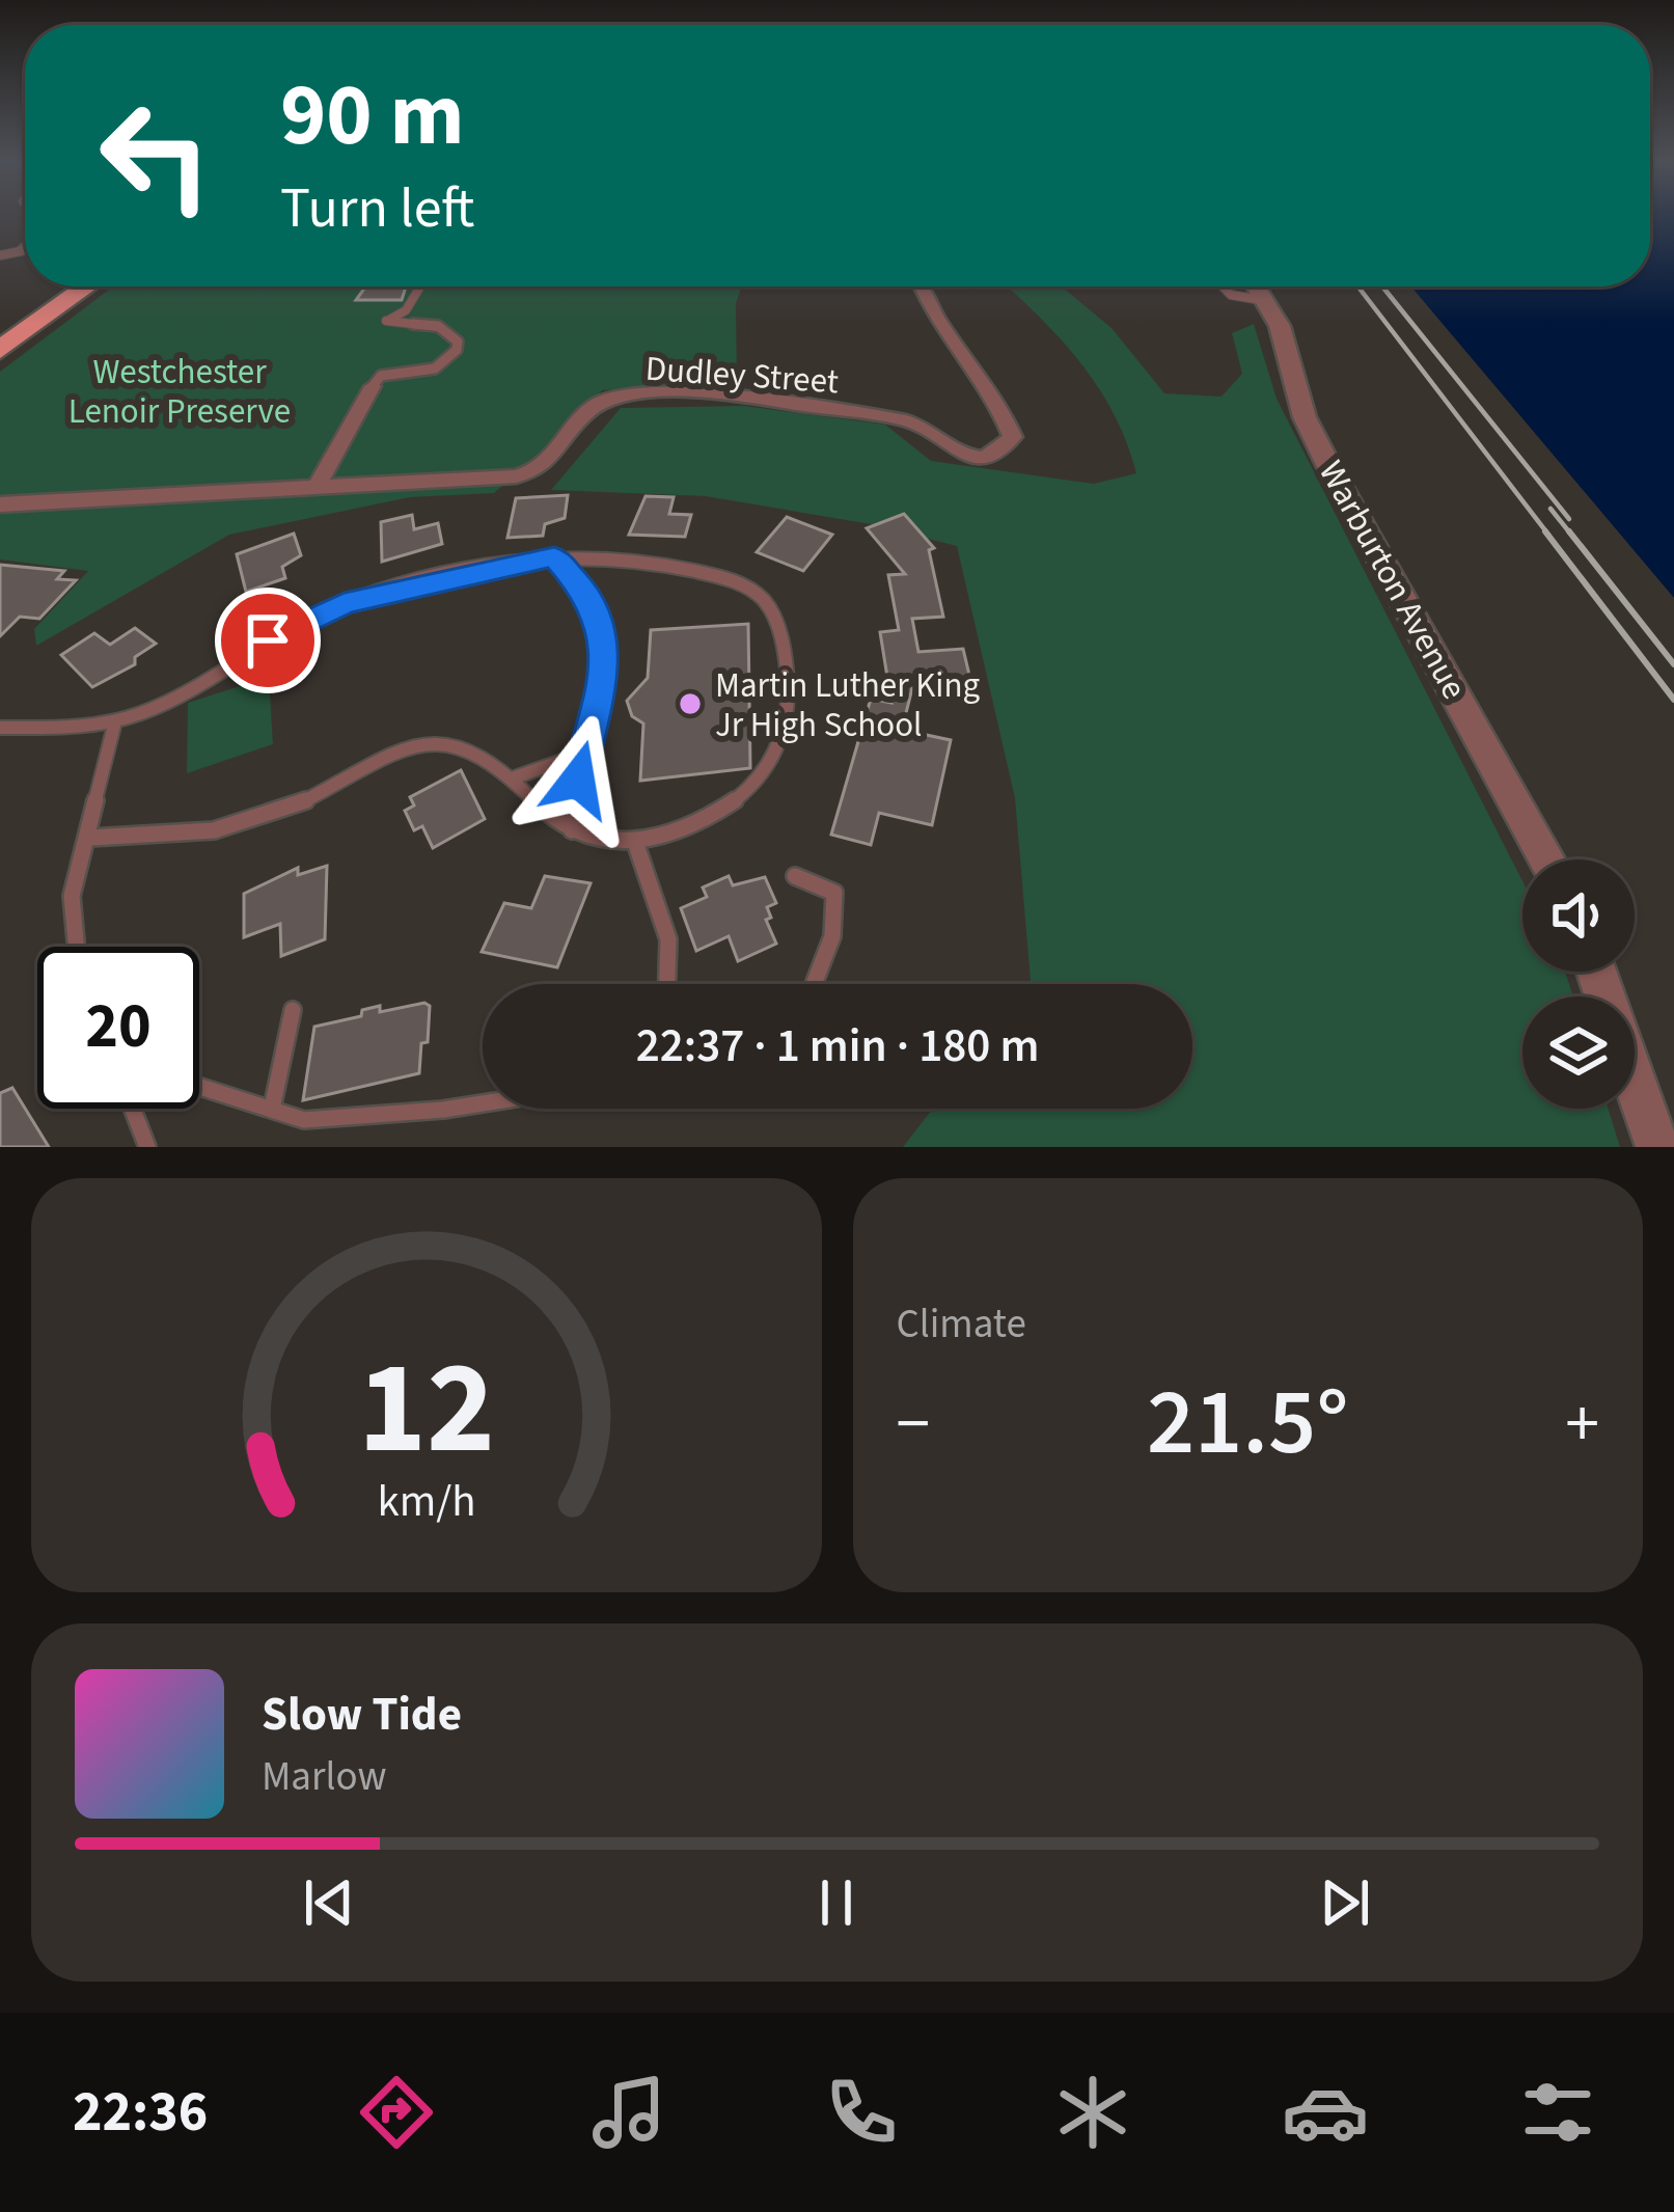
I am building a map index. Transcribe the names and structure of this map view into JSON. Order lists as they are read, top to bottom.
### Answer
{
  "streets": {
    "street": ["Dudley Street", "Warburton Avenue"]
  },
  "parks": ["Westchester Lenoir Preserve"],
  "places": ["Martin Luther King Jr High School"],
  "page": {
    "turn": ["90 m", "Turn left"],
    "limit": "20",
    "trip": "22:37 · 1 min · 180 m",
    "tile": "Climate",
    "heat": ["−", "21.5°", "+"],
    "song": ["Slow Tide", "Marlow"],
    "tabs": "22:36",
    "gauge": ["12", "km/h"]
  }
}
